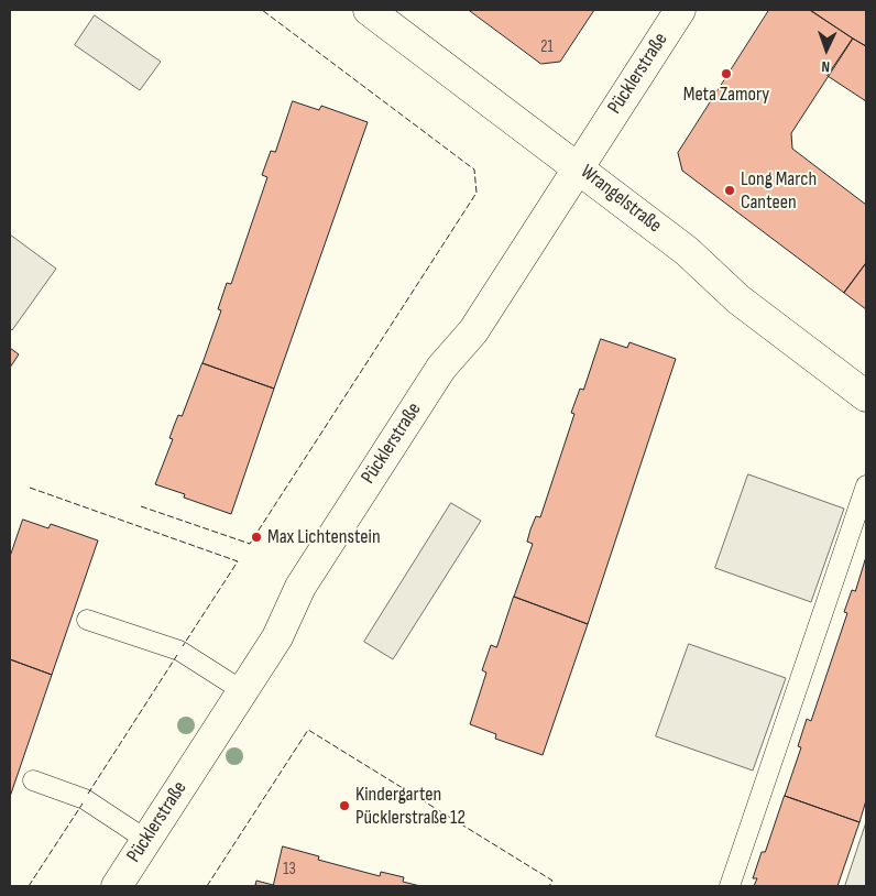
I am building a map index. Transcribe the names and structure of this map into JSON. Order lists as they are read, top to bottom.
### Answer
{
  "streets": {
    "street": ["Pücklerstraße", "Wrangelstraße"]
  },
  "crossings": [
    ["Pücklerstraße", "Wrangelstraße"]
  ],
  "places": [
    "Meta Zamory",
    "Long March Canteen",
    "Max Lichtenstein",
    "Kindergarten Pücklerstraße 12"
  ],
  "house_numbers": ["21", "13"],
  "north": "bottom"
}
